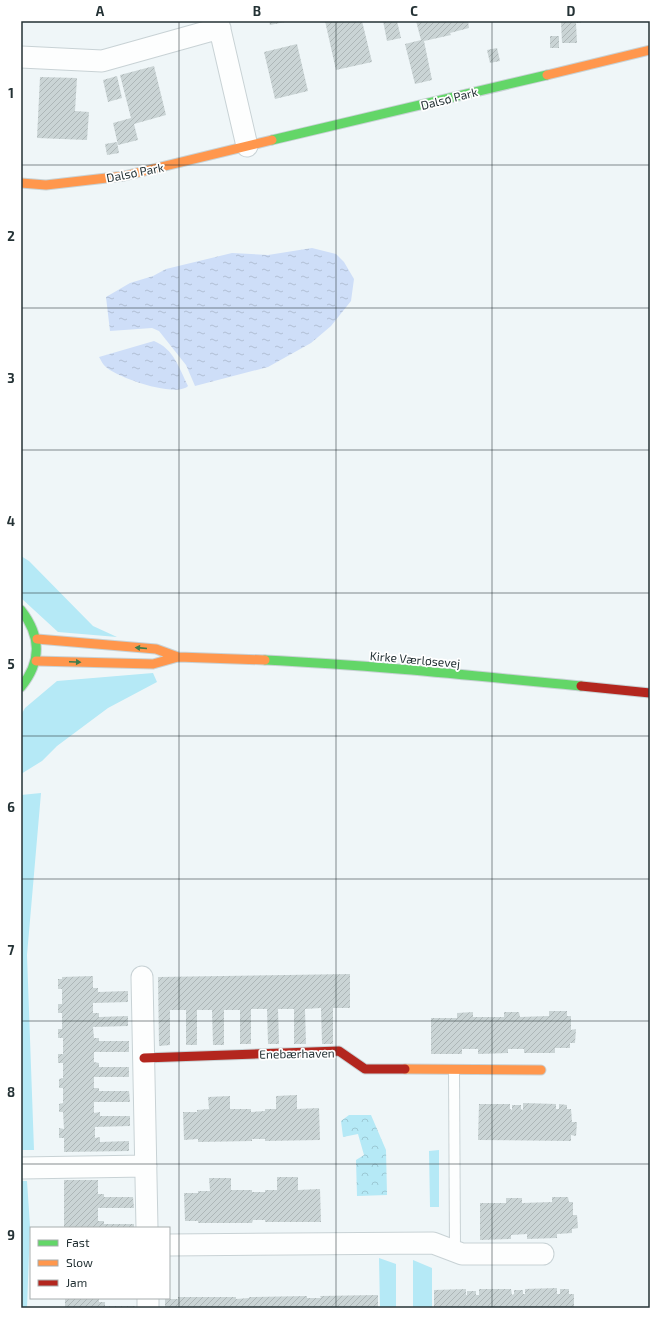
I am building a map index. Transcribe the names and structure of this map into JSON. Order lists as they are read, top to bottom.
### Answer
{
  "streets": {
    "street": ["Dalsø Park", "Kirke Værløsevej", "Enebærhaven"]
  },
  "legend": ["Fast", "Slow", "Jam"],
  "grid": {
    "columns": [
      "A",
      "B",
      "C",
      "D"
    ],
    "rows": [
      "1",
      "2",
      "3",
      "4",
      "5",
      "6",
      "7",
      "8",
      "9"
    ]
  }
}
